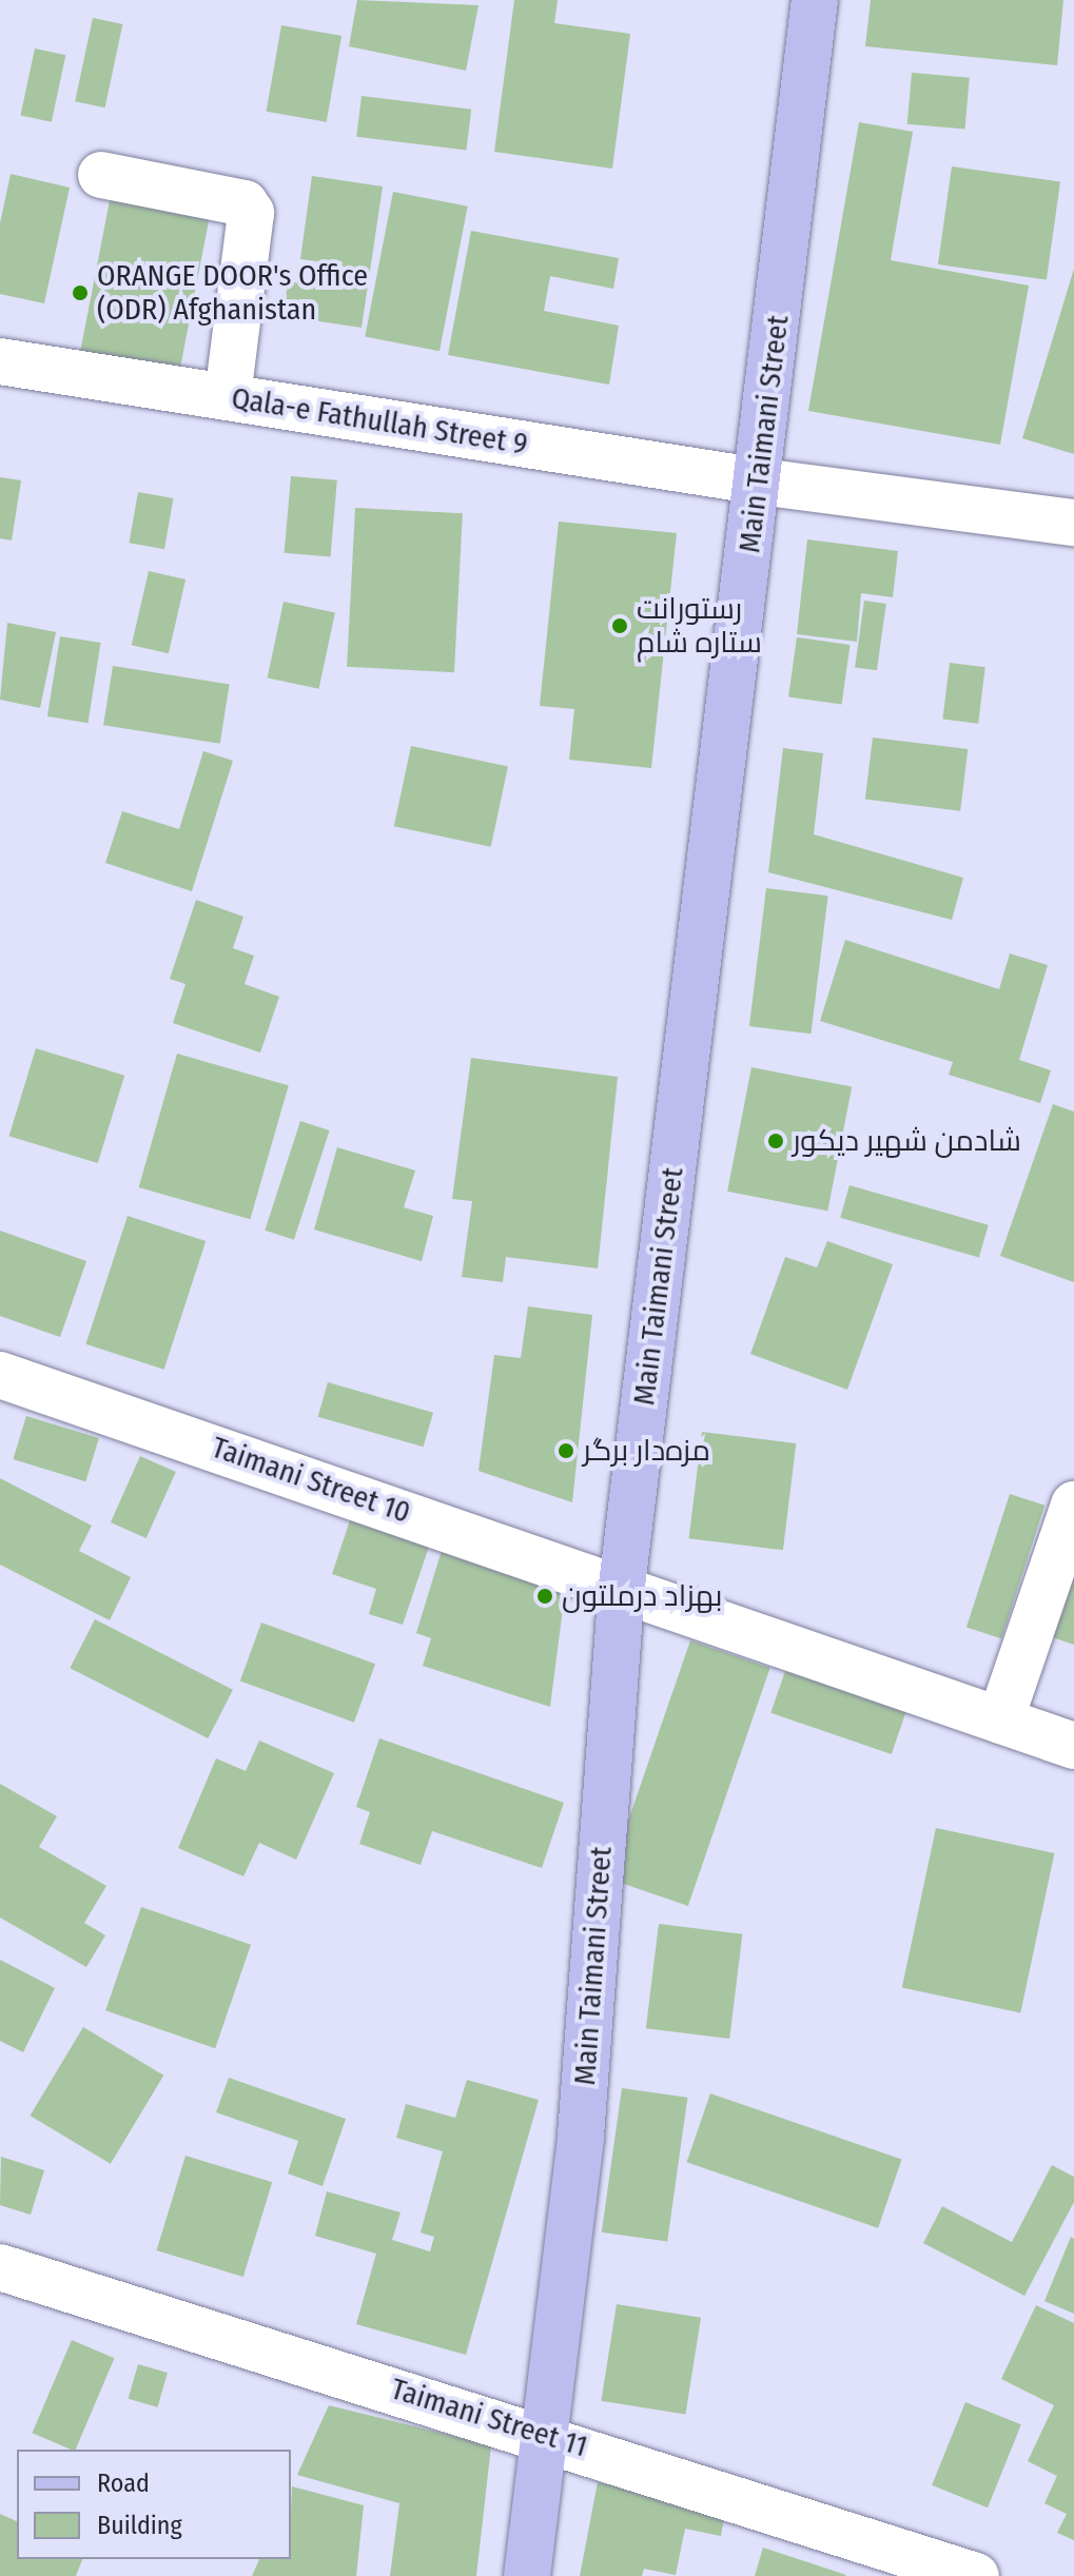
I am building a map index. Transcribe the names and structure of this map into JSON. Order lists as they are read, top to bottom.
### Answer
{
  "streets": {
    "main road": ["Main Taimani Street"],
    "street": ["Qala-e Fathullah Street 9", "Taimani Street 10", "Taimani Street 11"]
  },
  "crossings": [
    ["Qala-e Fathullah Street 9", "Main Taimani Street"],
    ["Main Taimani Street", "Taimani Street 10"],
    ["Main Taimani Street", "Taimani Street 11"]
  ],
  "places": [
    "ORANGE DOOR's Office (ODR) Afghanistan",
    "رستورانت ستاره شام",
    "شادمن شهیر دیکور",
    "مزه‌دار برگر",
    "بهزاد درملتون"
  ],
  "legend": ["Road", "Building"]
}
